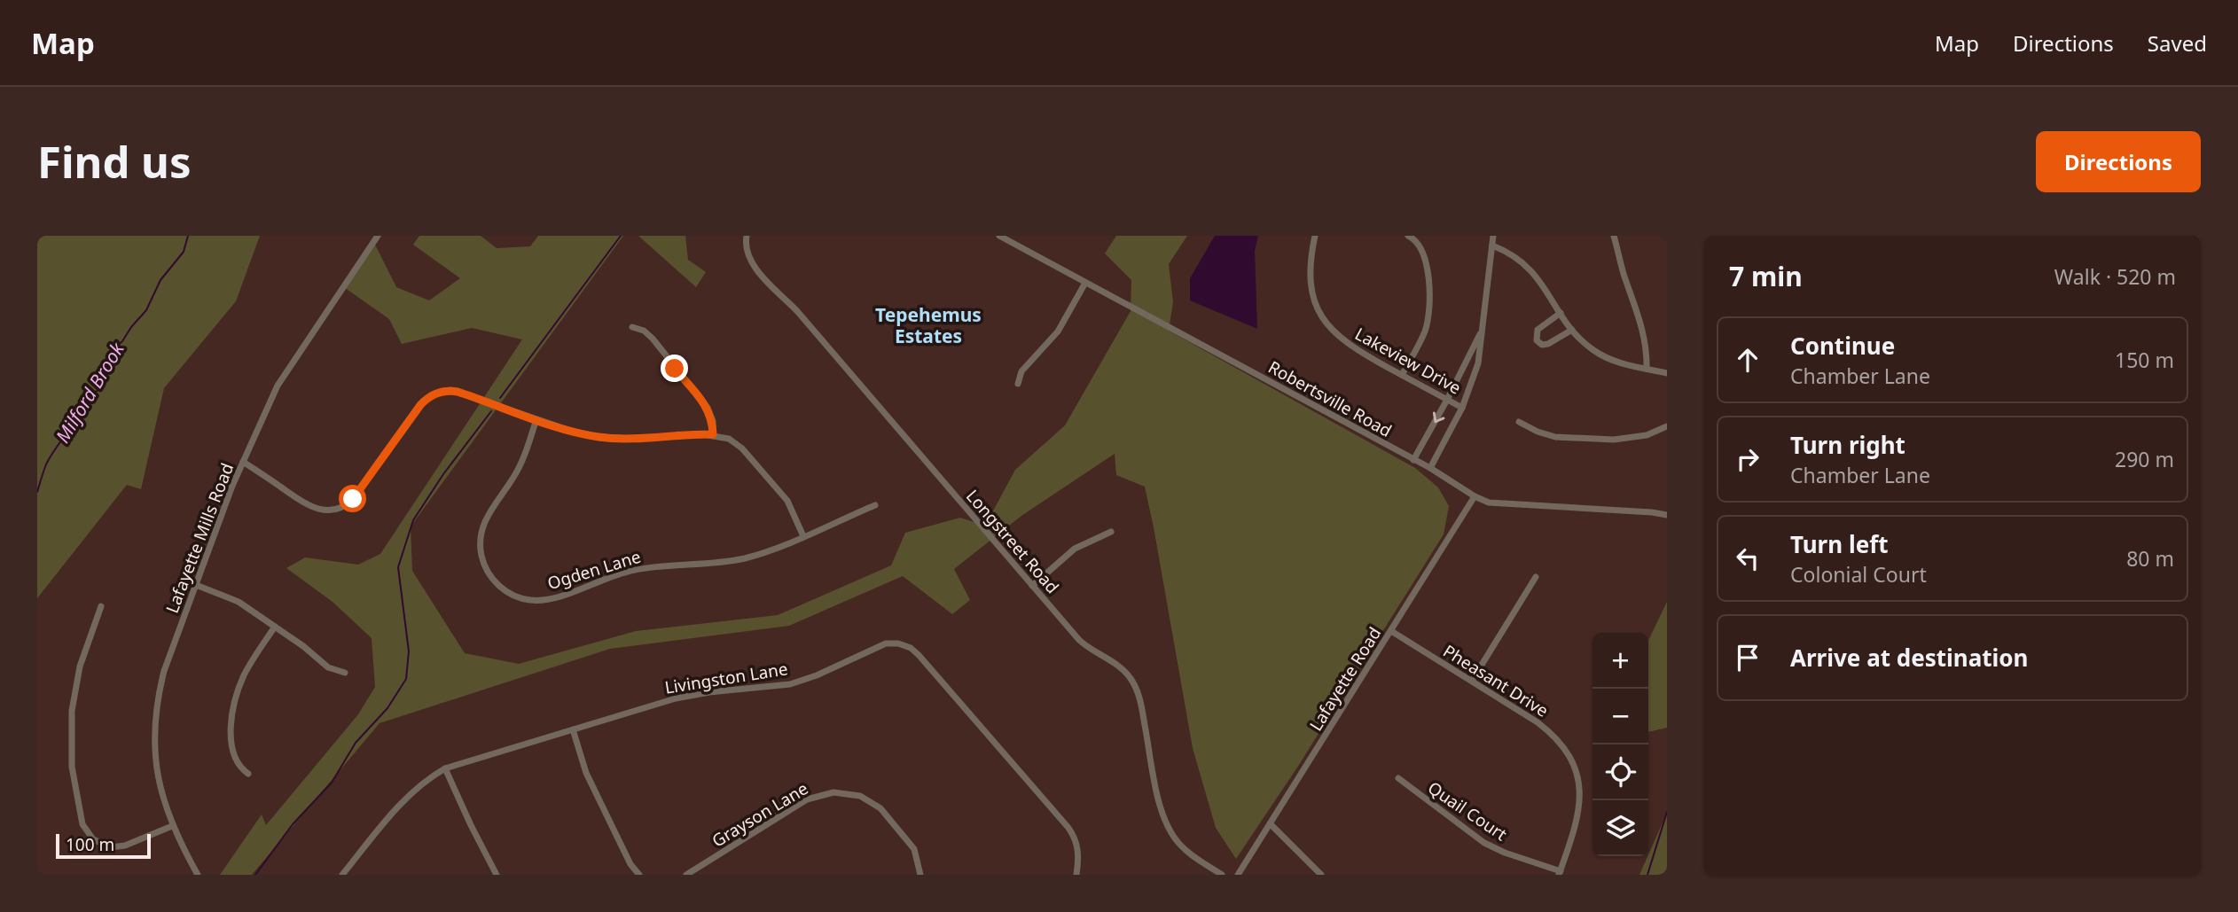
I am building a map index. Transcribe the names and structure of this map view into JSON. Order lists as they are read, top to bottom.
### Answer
{
  "streets": {
    "street": [
      "Lakeview Drive",
      "Robertsville Road",
      "Lafayette Mills Road",
      "Longstreet Road",
      "Ogden Lane",
      "Livingston Lane",
      "Lafayette Road",
      "Pheasant Drive",
      "Quail Court",
      "Grayson Lane"
    ]
  },
  "crossings": [
    ["Robertsville Road", "Lafayette Road"],
    ["Lafayette Road", "Pheasant Drive"],
    ["Pheasant Drive", "Quail Court"]
  ],
  "districts": ["Tepehemus Estates"],
  "water": ["Milford Brook"],
  "scale_bar": "100 m",
  "page": {
    "header": "Map",
    "nav": ["Map", "Directions", "Saved"],
    "buttons": "Directions",
    "title": "Find us",
    "heading": ["7 min", "Walk · 520 m"],
    "list": [
      ["Continue", "Chamber Lane", "150 m"],
      ["Turn right", "Chamber Lane", "290 m"],
      ["Turn left", "Colonial Court", "80 m"],
      "Arrive at destination"
    ],
    "map_buttons": ["+", "−"],
    "scale": "100 m"
  }
}
